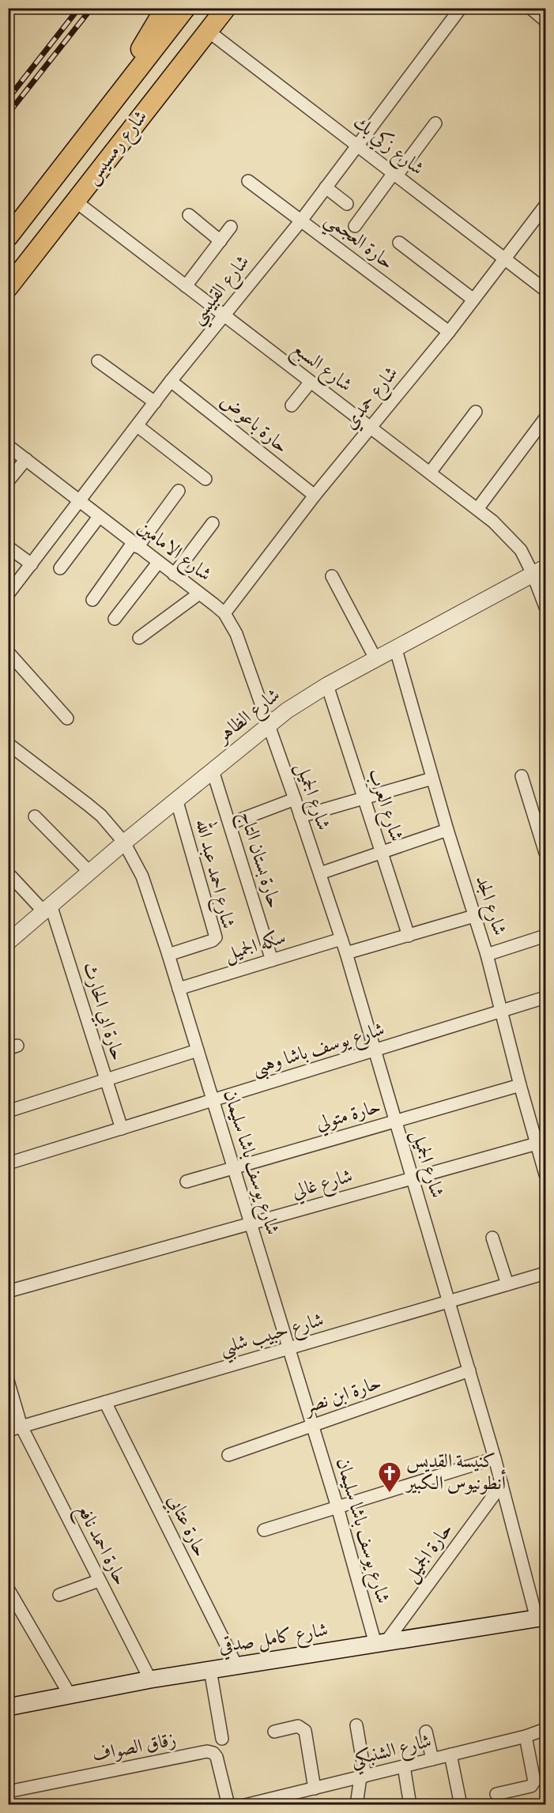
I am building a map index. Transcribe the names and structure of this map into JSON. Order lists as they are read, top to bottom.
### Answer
{
  "streets": {
    "main road": ["شارع رمسيس", "شارع كامل صدقي"],
    "street": [
      "شارع زكي بك",
      "حارة العجمي",
      "شارع القبيسي",
      "شارع السبع",
      "شارع حمدي",
      "حارة باعوض",
      "شارع الامامين",
      "شارع الظاهر",
      "شارع الجميل",
      "شارع العرب",
      "حارة بستان التاج",
      "شارع احمد عبد الله",
      "شارع الجد",
      "سكه الجميل",
      "حارة ابي الحارث",
      "شارع يوسف باشا وهبى",
      "حارة متولي",
      "شارع يوسف باشا سليمان",
      "شارع غالي",
      "شارع حبيب شلبي",
      "حارة ابن نصر",
      "حارة عتابي",
      "حارة احمد نافع",
      "حارة الجميل",
      "زقاق الصواف",
      "شارع الشنبكي"
    ]
  },
  "crossings": [
    ["شارع زكي بك", "شارع رمسيس"],
    ["شارع زكي بك", "شارع القبيسي"],
    ["شارع زكي بك", "شارع حمدي"],
    ["شارع رمسيس", "شارع السبع"],
    ["حارة العجمي", "شارع القبيسي"],
    ["حارة العجمي", "شارع حمدي"],
    ["شارع القبيسي", "شارع السبع"],
    ["شارع القبيسي", "حارة باعوض"],
    ["شارع القبيسي", "شارع الامامين"],
    ["شارع السبع", "شارع حمدي"],
    ["شارع السبع", "شارع الظاهر"],
    ["شارع حمدي", "حارة باعوض"],
    ["شارع حمدي", "شارع الامامين"],
    ["شارع الامامين", "شارع الظاهر"],
    ["شارع الامامين", "شارع الجميل"],
    ["شارع الظاهر", "شارع الجميل"],
    ["شارع الظاهر", "شارع العرب"],
    ["شارع الظاهر", "حارة بستان التاج"],
    ["شارع الظاهر", "شارع احمد عبد الله"],
    ["شارع الظاهر", "شارع الجد"],
    ["شارع الظاهر", "حارة ابي الحارث"],
    ["شارع الظاهر", "شارع يوسف باشا سليمان"],
    ["شارع الجميل", "سكه الجميل"],
    ["شارع الجميل", "شارع يوسف باشا وهبى"],
    ["شارع الجميل", "حارة متولي"],
    ["شارع الجميل", "شارع غالي"],
    ["شارع الجميل", "شارع حبيب شلبي"],
    ["شارع الجميل", "حارة ابن نصر"],
    ["شارع الجميل", "حارة الجميل"],
    ["شارع الجميل", "شارع كامل صدقي"],
    ["حارة بستان التاج", "سكه الجميل"],
    ["شارع احمد عبد الله", "شارع يوسف باشا سليمان"],
    ["شارع الجد", "شارع يوسف باشا وهبى"],
    ["شارع الجد", "حارة متولي"],
    ["شارع الجد", "شارع غالي"],
    ["سكه الجميل", "شارع يوسف باشا سليمان"],
    ["حارة ابي الحارث", "شارع يوسف باشا وهبى"],
    ["شارع يوسف باشا وهبى", "شارع يوسف باشا سليمان"],
    ["حارة متولي", "شارع يوسف باشا سليمان"],
    ["شارع يوسف باشا سليمان", "شارع غالي"],
    ["شارع يوسف باشا سليمان", "شارع حبيب شلبي"],
    ["شارع يوسف باشا سليمان", "حارة ابن نصر"],
    ["شارع يوسف باشا سليمان", "حارة الجميل"],
    ["شارع يوسف باشا سليمان", "شارع كامل صدقي"],
    ["شارع حبيب شلبي", "حارة عتابي"],
    ["شارع حبيب شلبي", "حارة احمد نافع"],
    ["حارة عتابي", "شارع كامل صدقي"],
    ["حارة احمد نافع", "شارع كامل صدقي"],
    ["حارة الجميل", "شارع كامل صدقي"]
  ],
  "places": {
    "church": ["كنيسة القديس أنطونيوس الكبير"]
  }
}
